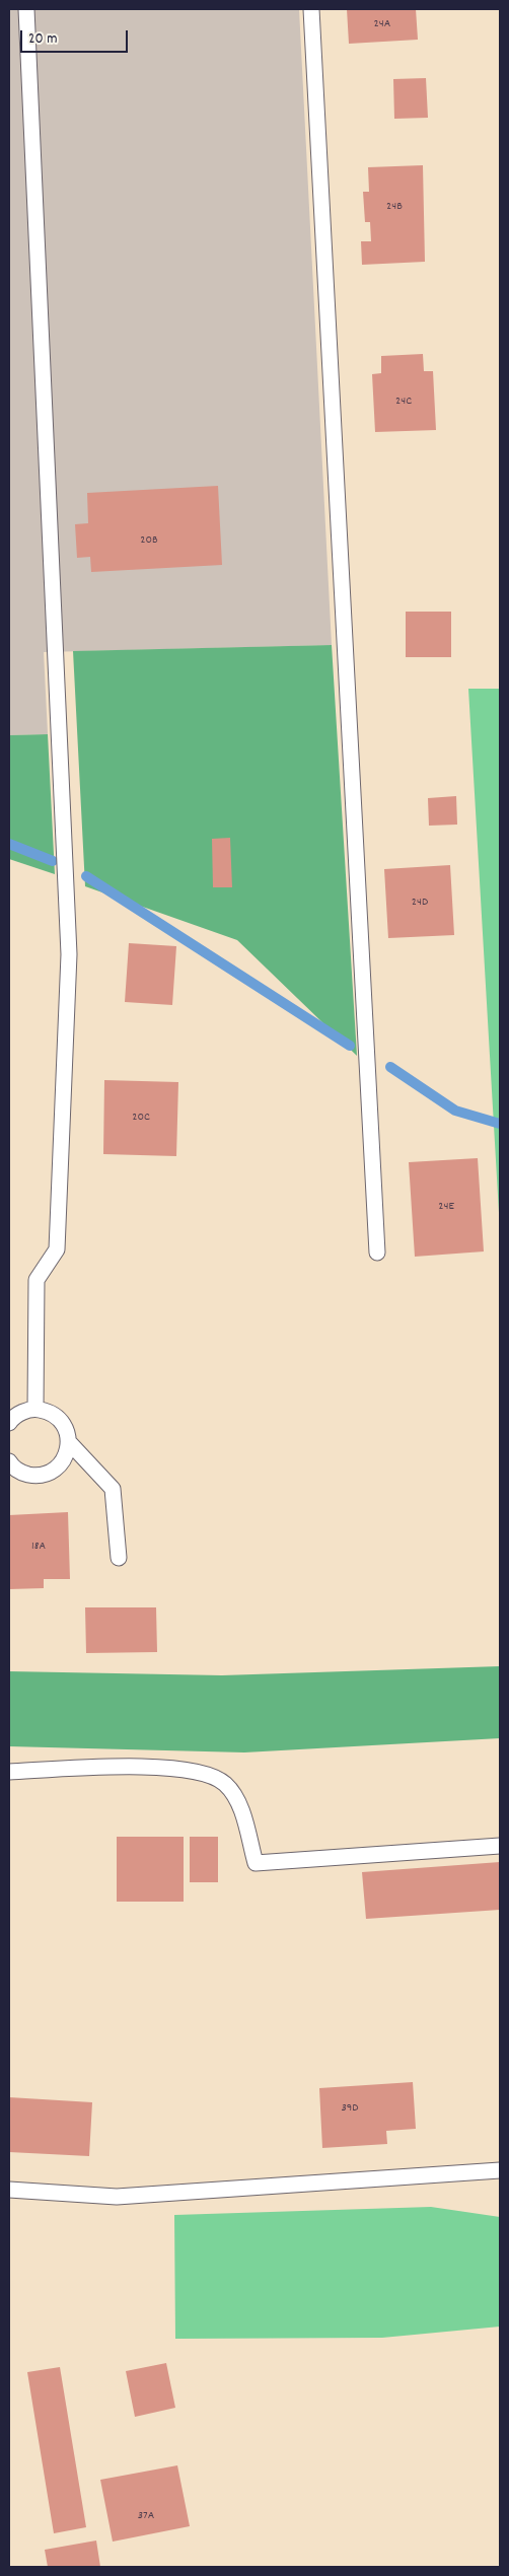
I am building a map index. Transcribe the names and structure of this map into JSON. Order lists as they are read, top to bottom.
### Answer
{
  "house_numbers": [
    "24A",
    "24B",
    "24C",
    "20B",
    "24D",
    "20C",
    "24E",
    "18A",
    "39D",
    "37A"
  ],
  "scale_bar": "20 m"
}
